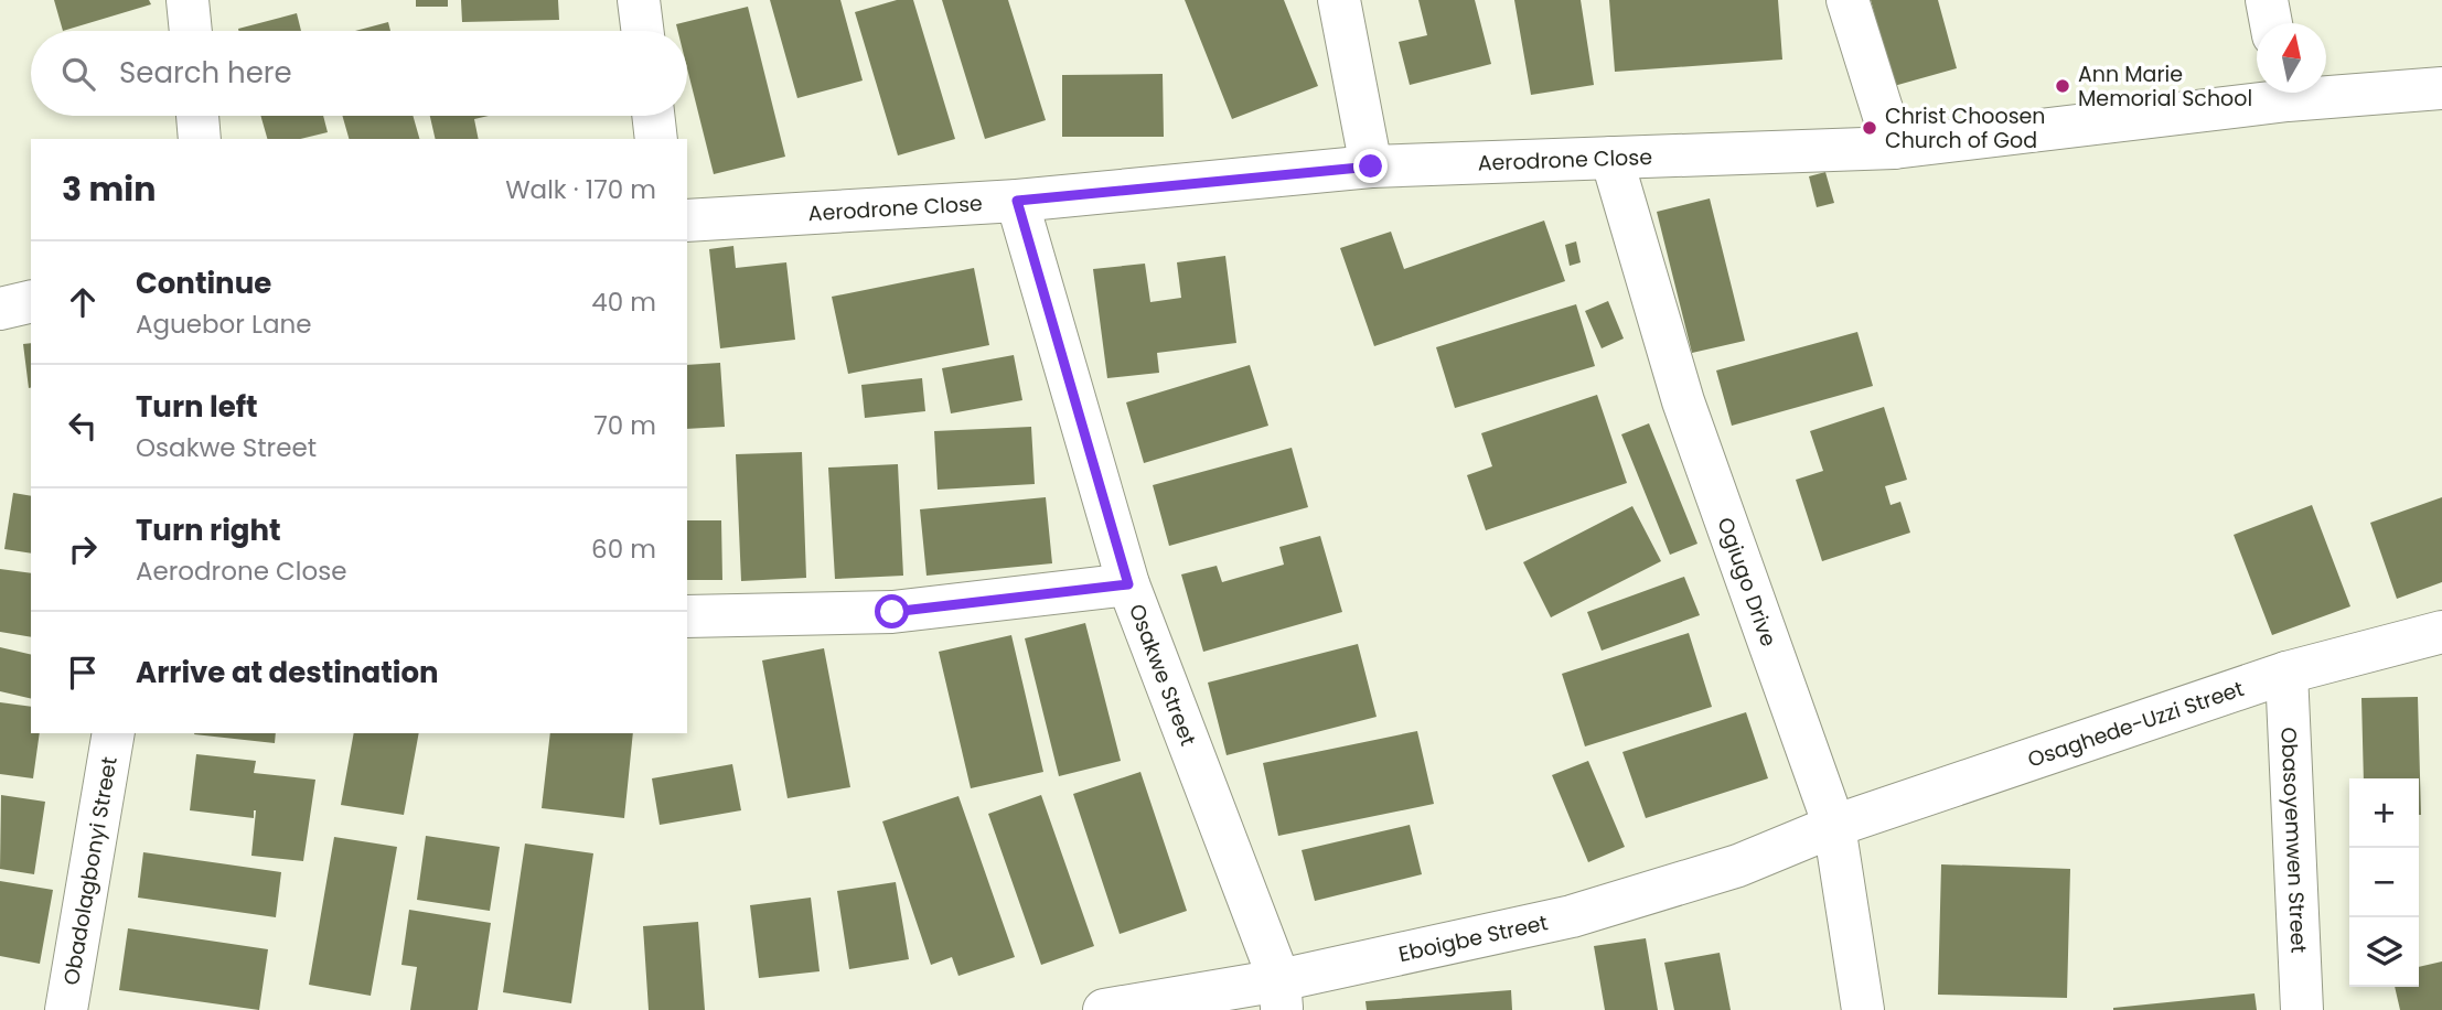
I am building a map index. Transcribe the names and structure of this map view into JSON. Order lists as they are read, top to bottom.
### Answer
{
  "streets": {
    "street": [
      "Aerodrone Close",
      "Ogiugo Drive",
      "Osakwe Street",
      "Osaghede-Uzzi Street",
      "Obasoyemwen Street",
      "Obadolagbonyi Street",
      "Eboigbe Street"
    ]
  },
  "crossings": [
    ["Aerodrone Close", "Ogiugo Drive"],
    ["Aerodrone Close", "Osakwe Street"],
    ["Ogiugo Drive", "Osaghede-Uzzi Street"],
    ["Ogiugo Drive", "Eboigbe Street"],
    ["Osakwe Street", "Eboigbe Street"],
    ["Osaghede-Uzzi Street", "Obasoyemwen Street"],
    ["Osaghede-Uzzi Street", "Eboigbe Street"]
  ],
  "places": ["Ann Marie Memorial School", "Christ Choosen Church of God"],
  "north": "top",
  "page": {
    "search": "Search here",
    "heading": ["3 min", "Walk · 170 m"],
    "list": [
      ["Continue", "Aguebor Lane", "40 m"],
      ["Turn left", "Osakwe Street", "70 m"],
      ["Turn right", "Aerodrone Close", "60 m"],
      "Arrive at destination"
    ],
    "map_buttons": ["+", "−"]
  }
}
